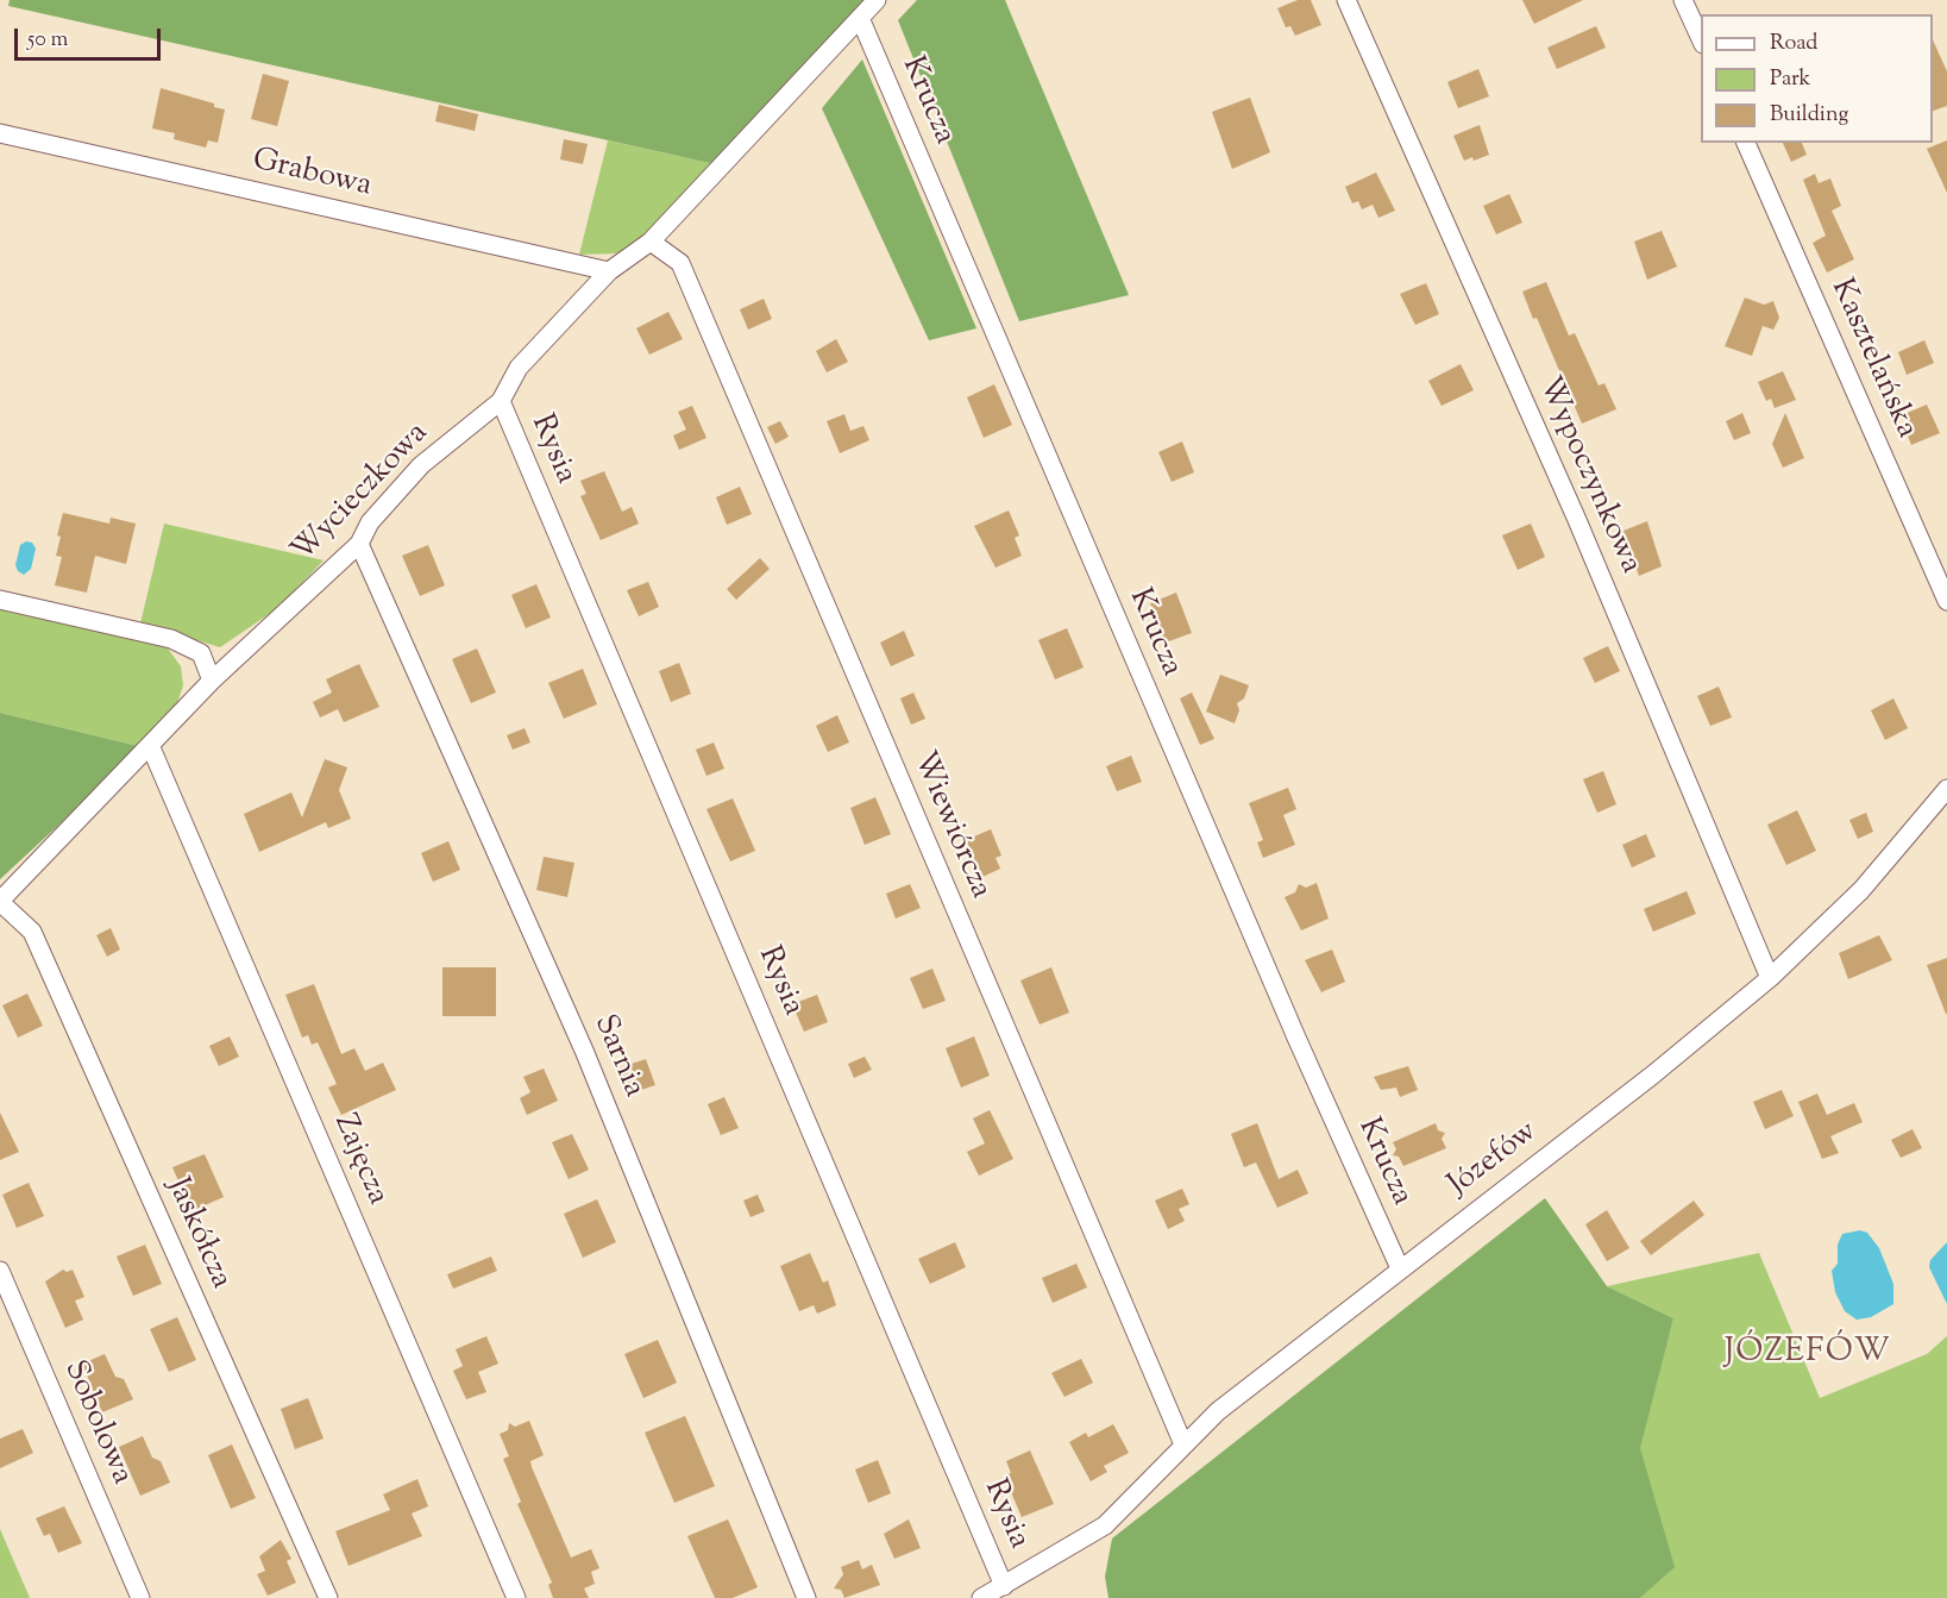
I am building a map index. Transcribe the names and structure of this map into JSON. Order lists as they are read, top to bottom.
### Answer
{
  "streets": {
    "street": [
      "Krucza",
      "Grabowa",
      "Kasztelańska",
      "Rysia",
      "Wypoczynkowa",
      "Wycieczkowa",
      "Wiewiórcza",
      "Sarnia",
      "Zajęcza",
      "Józefów",
      "Jaskółcza",
      "Sobolowa"
    ]
  },
  "crossings": [
    ["Krucza", "Wycieczkowa"],
    ["Krucza", "Józefów"],
    ["Grabowa", "Wycieczkowa"],
    ["Rysia", "Wycieczkowa"],
    ["Rysia", "Józefów"],
    ["Wypoczynkowa", "Józefów"],
    ["Wycieczkowa", "Wiewiórcza"],
    ["Wycieczkowa", "Sarnia"],
    ["Wycieczkowa", "Zajęcza"],
    ["Wycieczkowa", "Jaskółcza"],
    ["Wiewiórcza", "Józefów"]
  ],
  "districts": ["JÓZEFÓW"],
  "legend": ["Road", "Park", "Building"],
  "scale_bar": "50 m"
}
